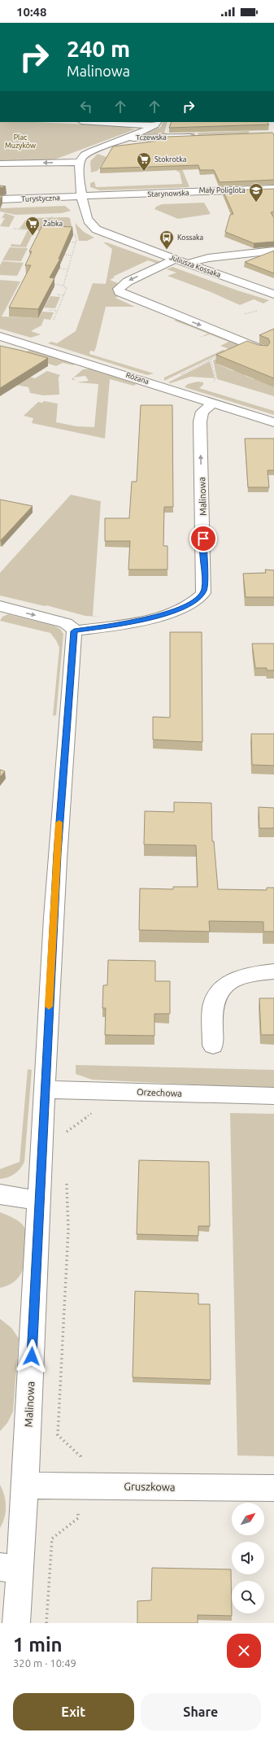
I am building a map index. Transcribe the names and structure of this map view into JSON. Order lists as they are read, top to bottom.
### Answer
{
  "streets": {
    "street": [
      "Tczewska",
      "Starynowska",
      "Turystyczna",
      "Juliusza Kossaka",
      "Różana",
      "Malinowa",
      "Orzechowa",
      "Gruszkowa"
    ]
  },
  "crossings": [
    ["Starynowska", "Turystyczna"],
    ["Starynowska", "Juliusza Kossaka"],
    ["Turystyczna", "Juliusza Kossaka"],
    ["Różana", "Malinowa"],
    ["Malinowa", "Orzechowa"],
    ["Malinowa", "Gruszkowa"]
  ],
  "parks": ["Plac Muzyków"],
  "places": {
    "supermarket": ["Stokrotka", "Żabka"],
    "school or university": ["Mały Poliglota"],
    "bus stop": ["Kossaka"]
  },
  "north": "top right",
  "page": {
    "status": "10:48",
    "turn": ["240 m", "Malinowa"],
    "heading": ["1 min", "320 m · 10:49"],
    "buttons": ["Exit", "Share"]
  }
}
